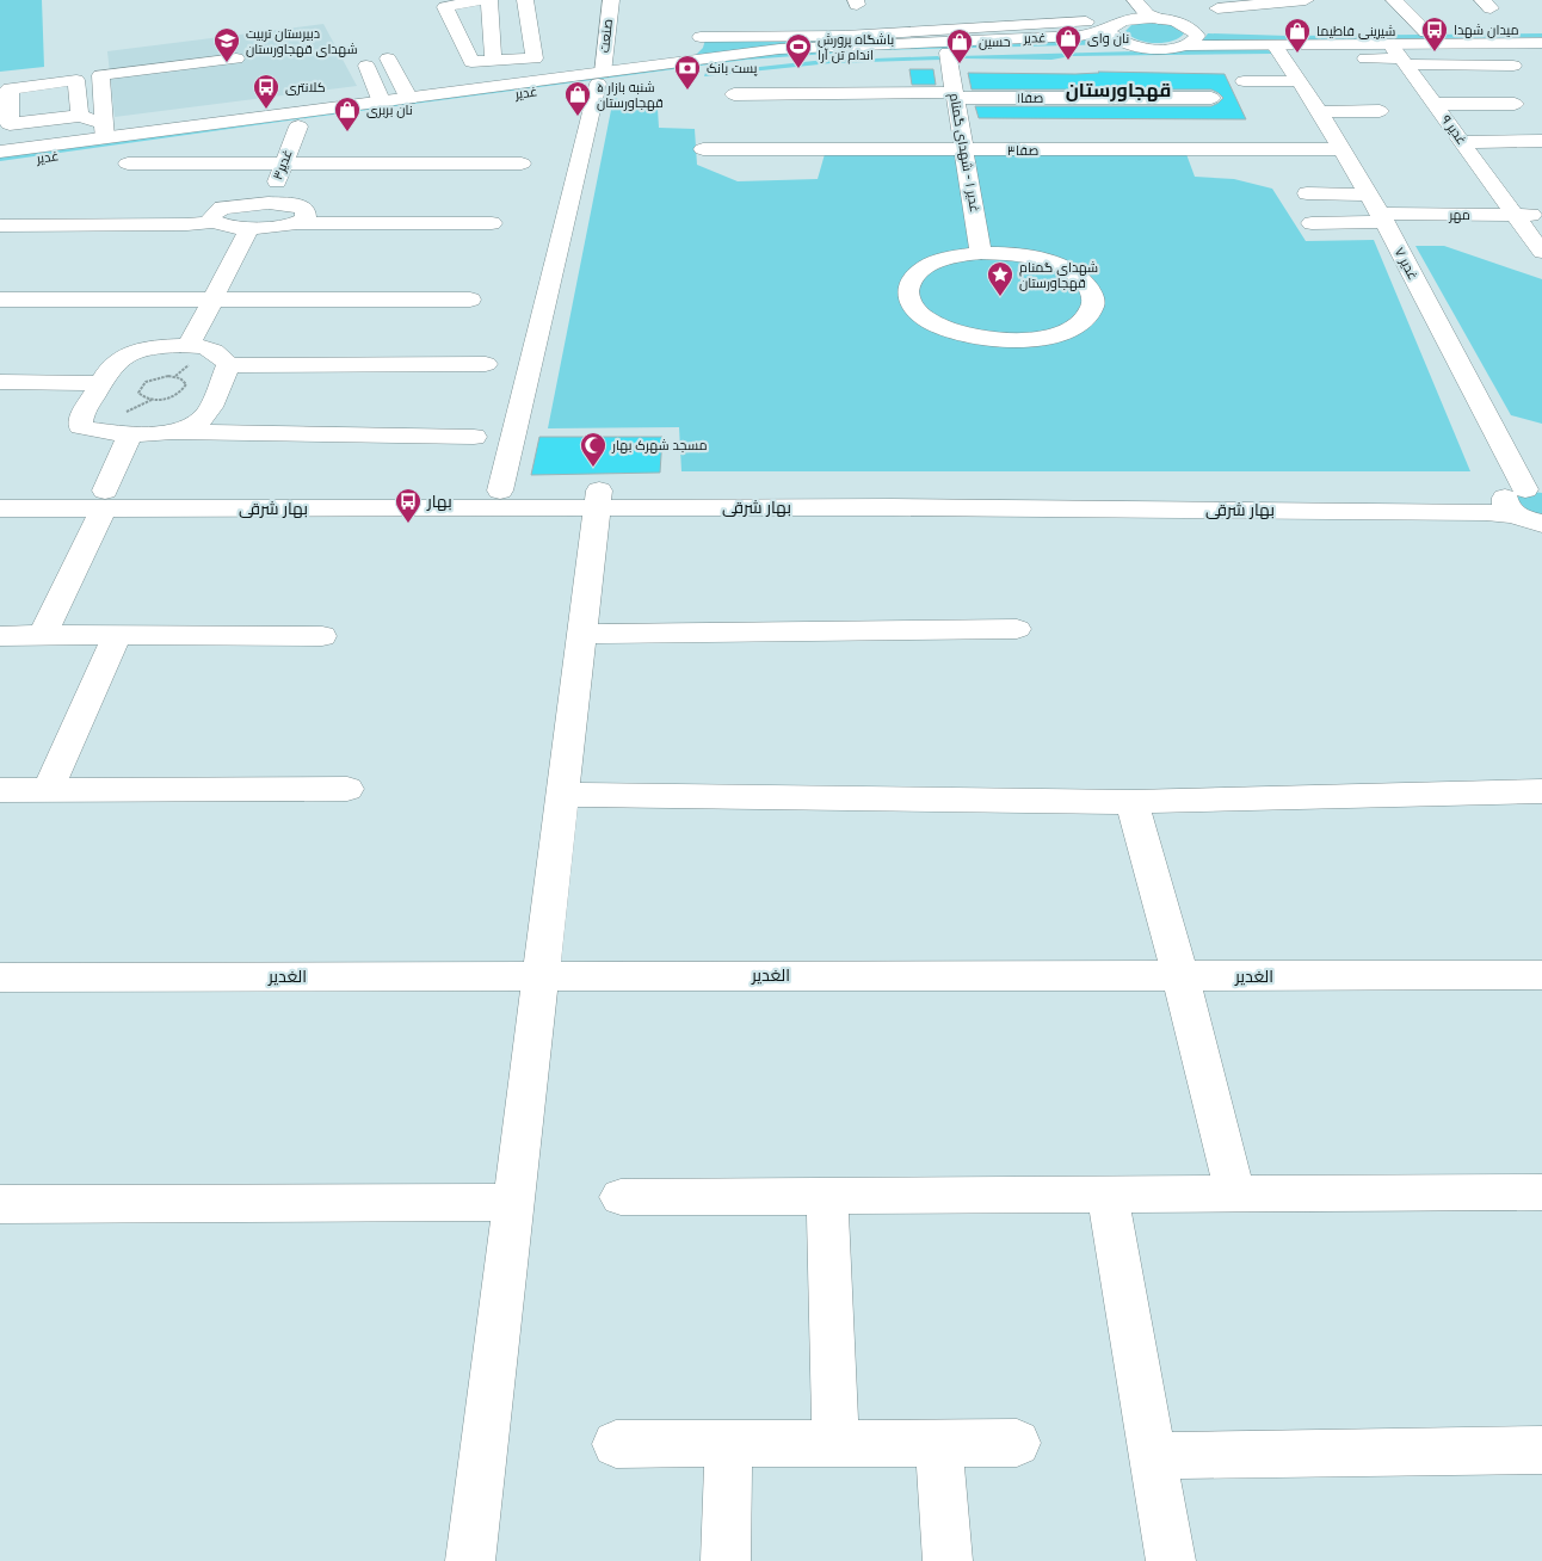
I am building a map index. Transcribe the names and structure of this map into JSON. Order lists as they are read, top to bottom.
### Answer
{
  "streets": {
    "street": [
      "صنعت",
      "غدیر",
      "صفا۱",
      "غدیر ۹",
      "صفا۳",
      "غدیر ۱ - شهدای گمنام",
      "غدیر۳",
      "مهر",
      "غدیر ۷",
      "بهار شرقی",
      "الغدیر"
    ]
  },
  "crossings": [
    ["صنعت", "غدیر"],
    ["صنعت", "بهار شرقی"],
    ["غدیر", "غدیر ۱ - شهدای گمنام"],
    ["غدیر", "غدیر۳"],
    ["صفا۱", "غدیر ۱ - شهدای گمنام"],
    ["غدیر ۹", "مهر"],
    ["صفا۳", "غدیر ۱ - شهدای گمنام"],
    ["صفا۳", "غدیر ۷"],
    ["مهر", "غدیر ۷"],
    ["غدیر ۷", "بهار شرقی"]
  ],
  "districts": ["قهجاورستان"],
  "places": {
    "bus stop": ["میدان شهدا", "کلانتری", "بهار"],
    "shop": [
      "شیرینی فاطیما",
      "نان وای",
      "حسین",
      "۵ شنبه بازار قهجاورستان",
      "نان بربری"
    ],
    "school or university": ["دبیرستان تربیت شهدای قهجاورستان"],
    "sports": ["باشگاه پرورش اندام تن آرا"],
    "bank": ["پست بانک"],
    "place": ["شهدای گمنام قهجاورستان"],
    "mosque": ["مسجد شهرک بهار"]
  }
}
